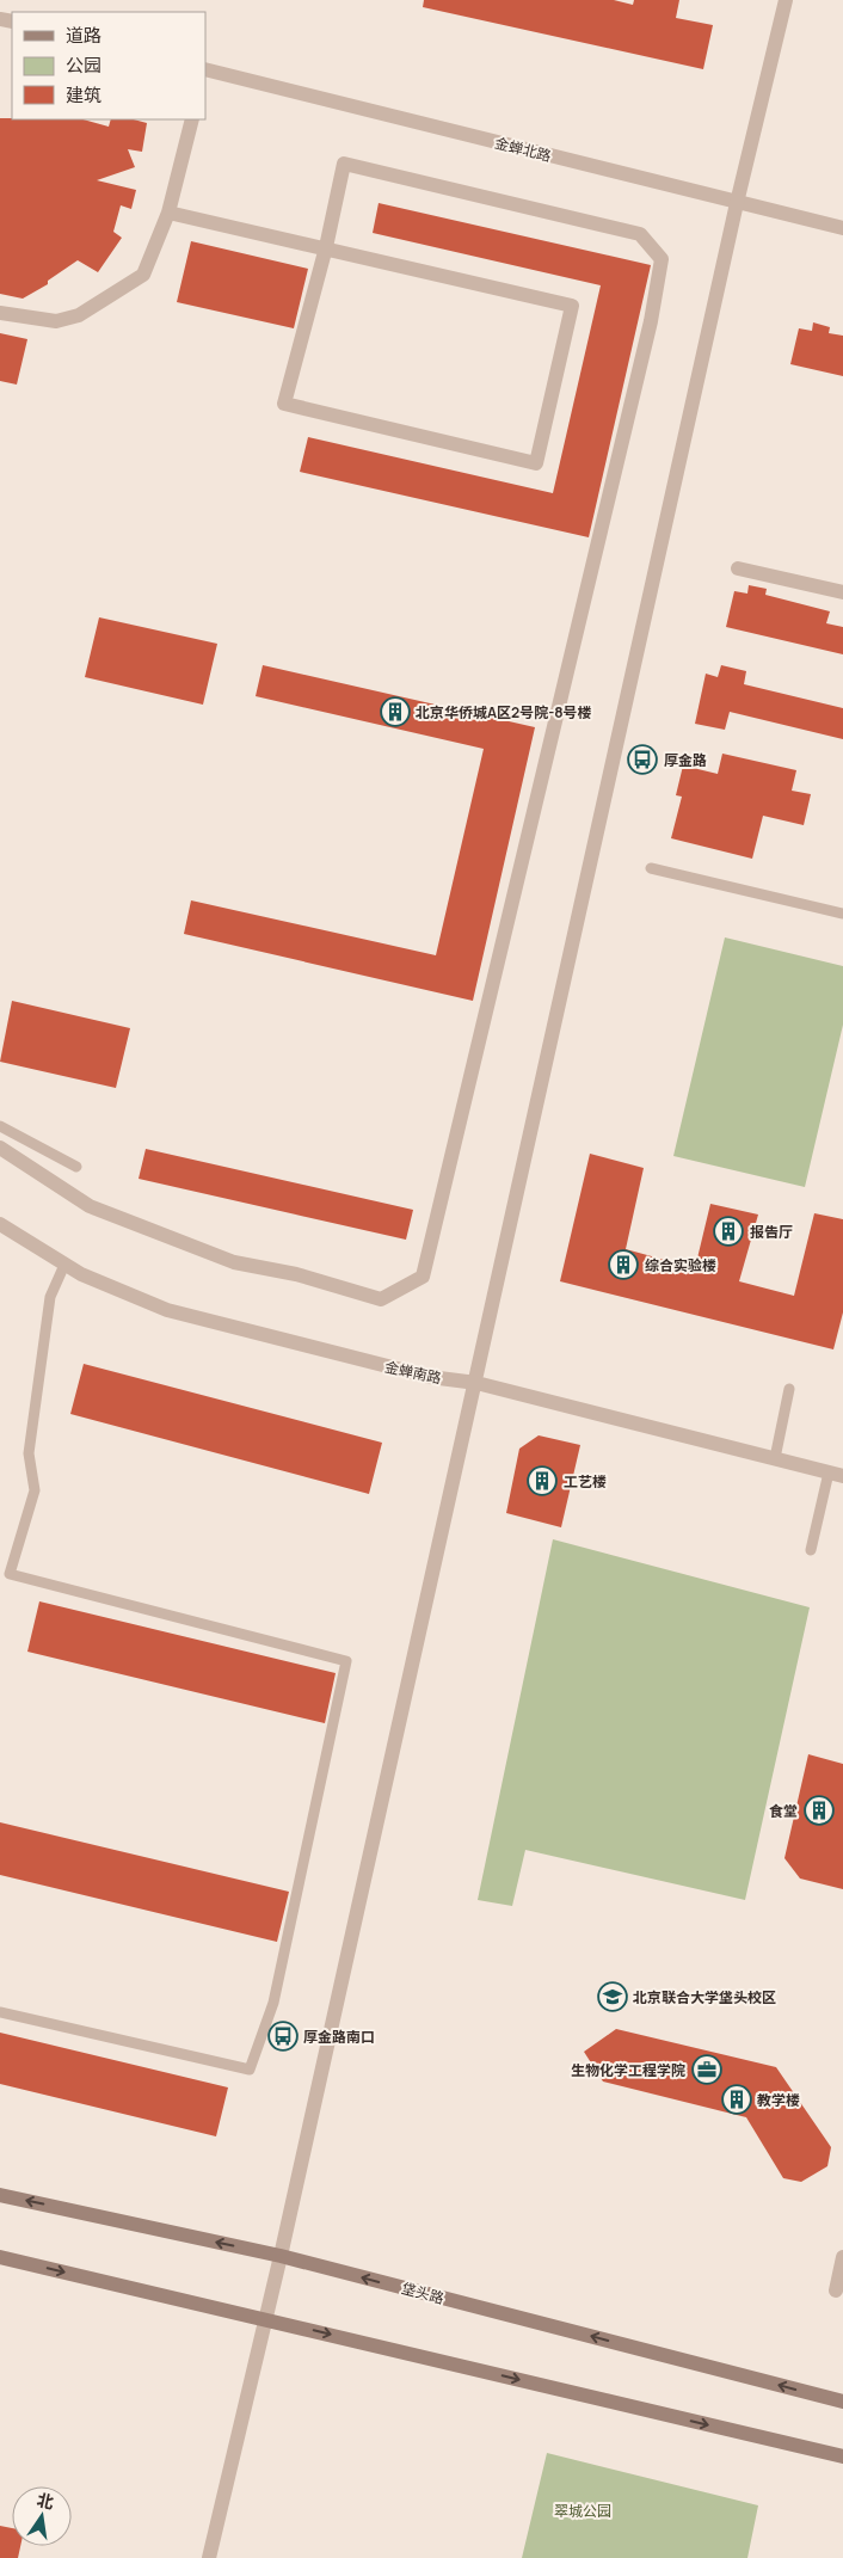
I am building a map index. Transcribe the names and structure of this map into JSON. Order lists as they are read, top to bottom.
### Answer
{
  "streets": {
    "main road": ["垡头路"],
    "street": ["金蝉北路", "金蝉南路"]
  },
  "parks": ["翠城公园"],
  "places": {
    "building": [
      "北京华侨城A区2号院-8号楼",
      "报告厅",
      "综合实验楼",
      "工艺楼",
      "食堂",
      "教学楼"
    ],
    "bus stop": ["厚金路", "厚金路南口"],
    "school or university": ["北京联合大学垡头校区"],
    "office": ["生物化学工程学院"]
  },
  "legend": ["道路", "公园", "建筑"],
  "north": "top"
}
